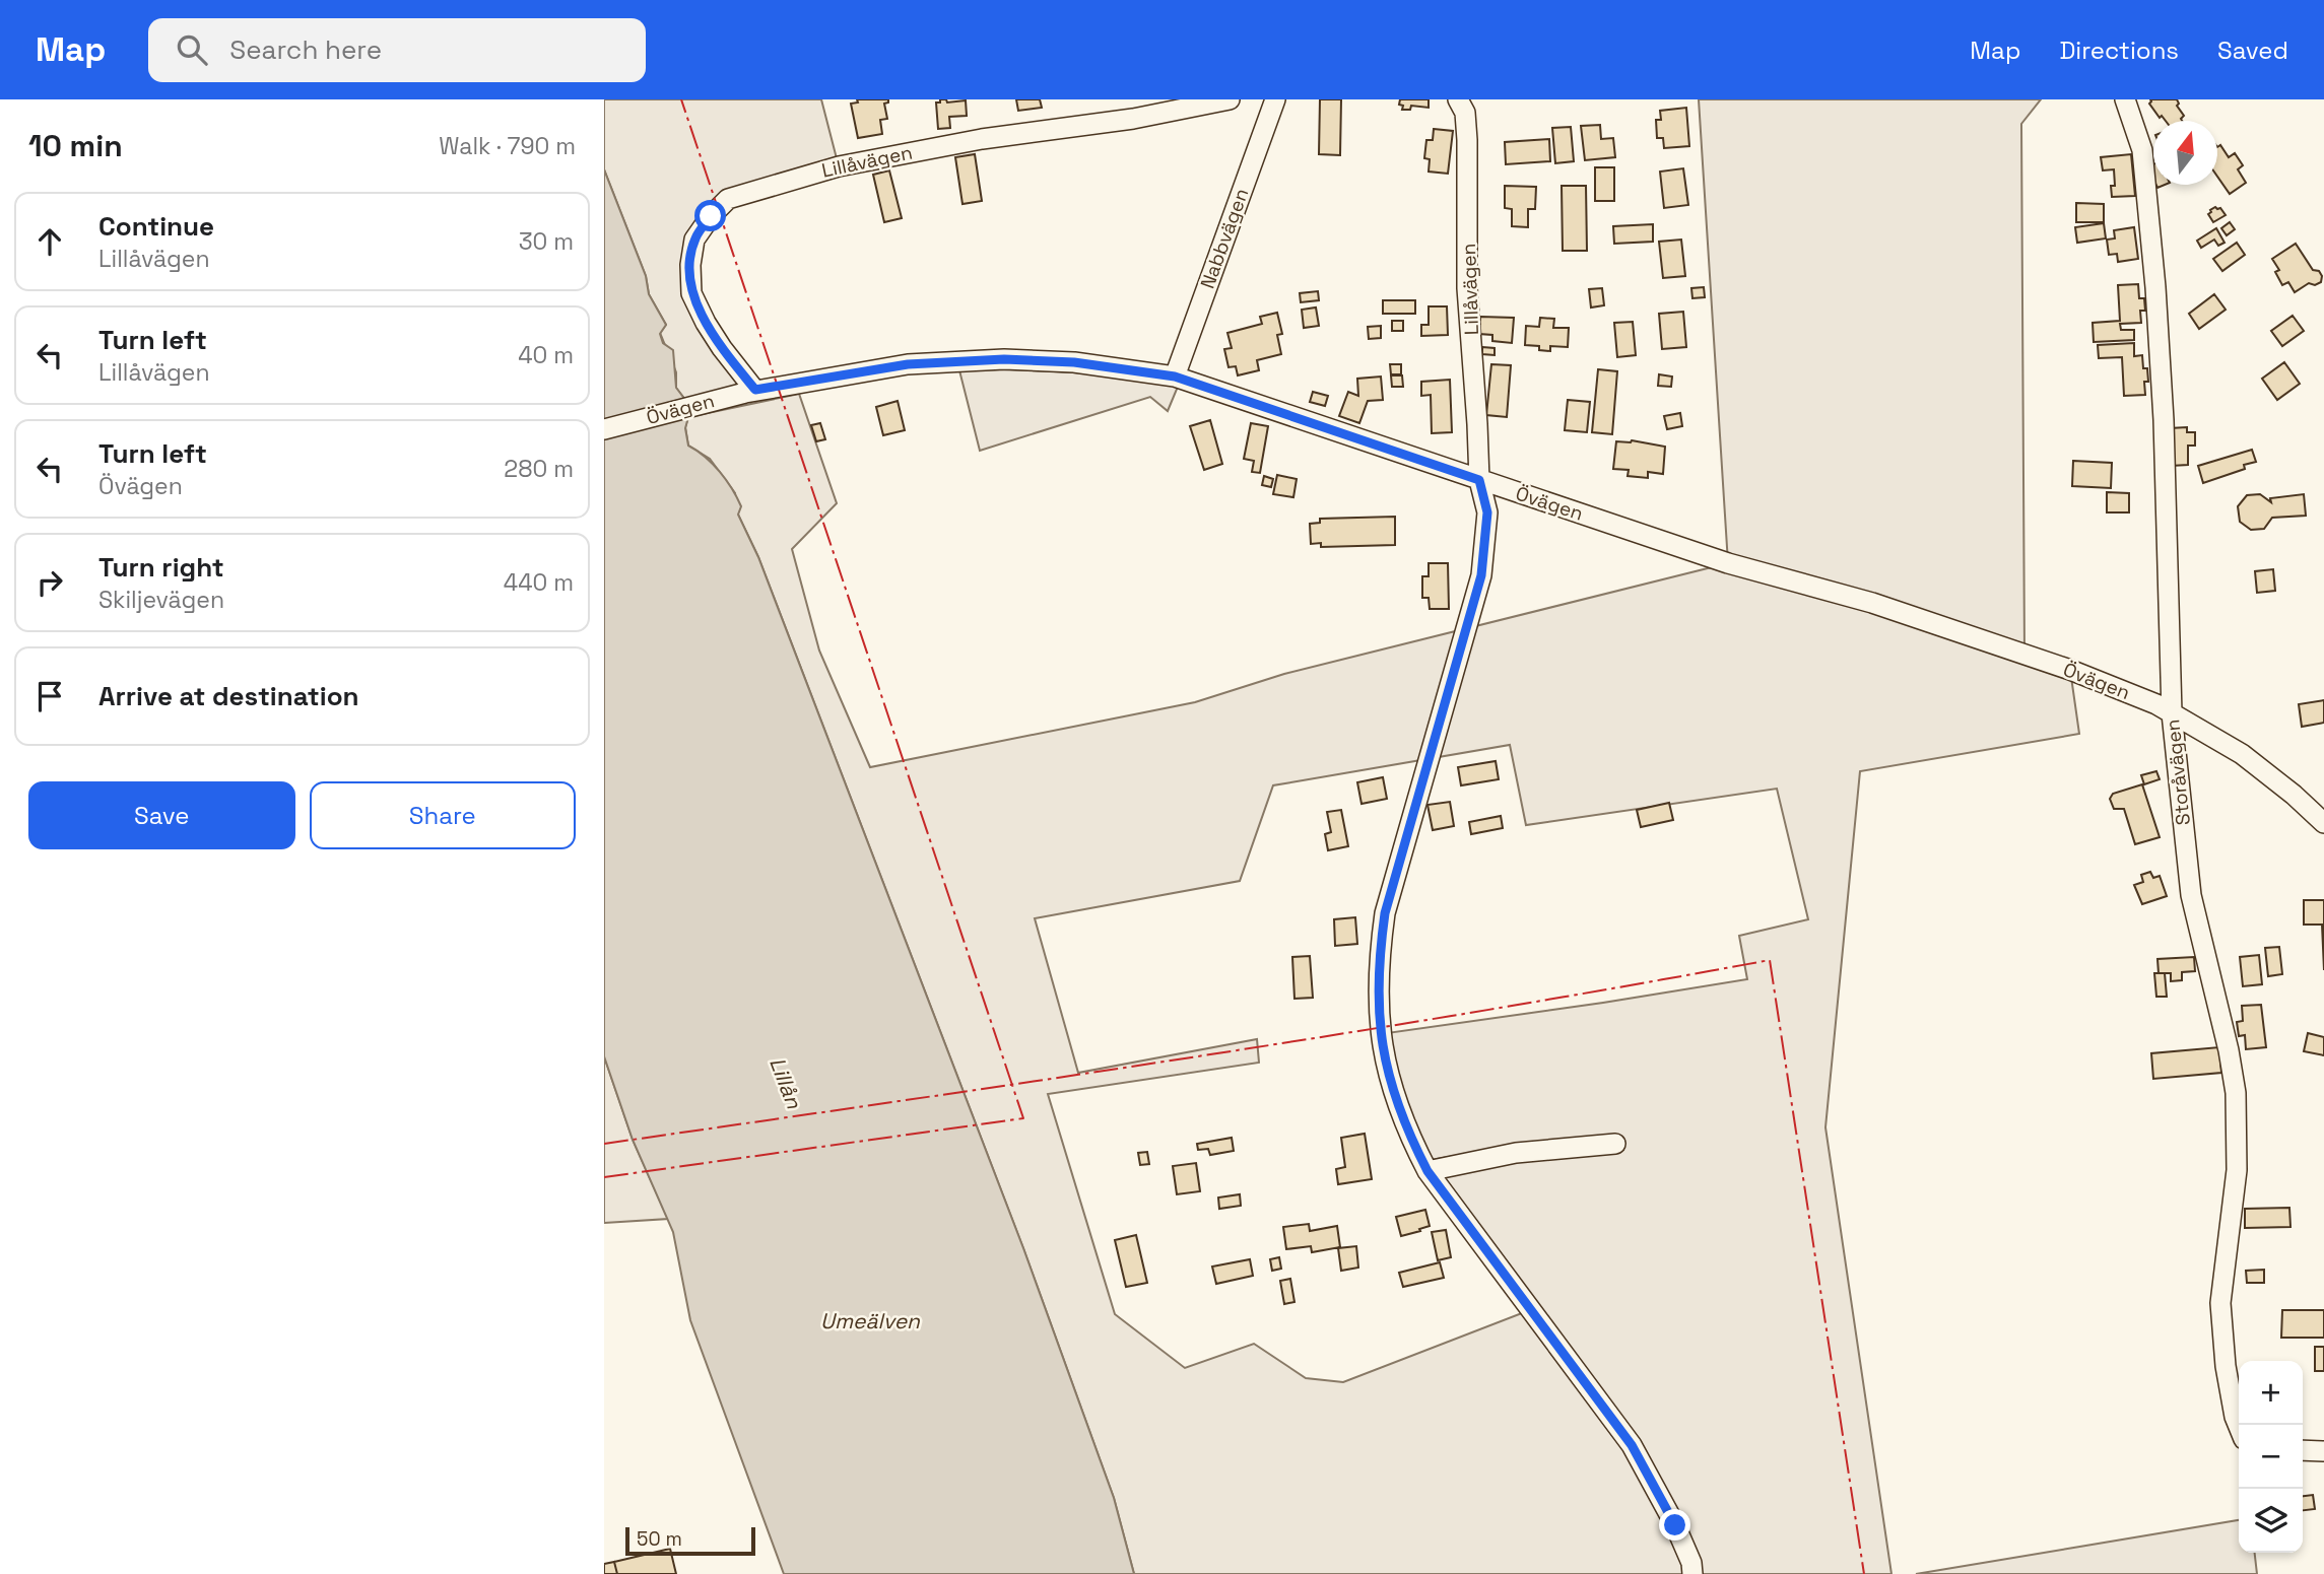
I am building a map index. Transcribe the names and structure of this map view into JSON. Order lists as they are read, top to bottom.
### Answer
{
  "streets": {
    "street": [
      "Lillåvägen",
      "Nabbvägen",
      "Övägen",
      "Storåvägen"
    ]
  },
  "crossings": [
    ["Lillåvägen", "Övägen"],
    ["Nabbvägen", "Övägen"],
    ["Övägen", "Storåvägen"]
  ],
  "water": ["Lillån", "Umeälven"],
  "scale_bar": "50 m",
  "north": "top",
  "page": {
    "header": "Map",
    "search": "Search here",
    "nav": ["Map", "Directions", "Saved"],
    "heading": ["10 min", "Walk · 790 m"],
    "list": [
      ["Continue", "Lillåvägen", "30 m"],
      ["Turn left", "Lillåvägen", "40 m"],
      ["Turn left", "Övägen", "280 m"],
      ["Turn right", "Skiljevägen", "440 m"],
      "Arrive at destination"
    ],
    "buttons": ["Save", "Share"],
    "map_buttons": ["+", "−"],
    "scale": "50 m"
  }
}
